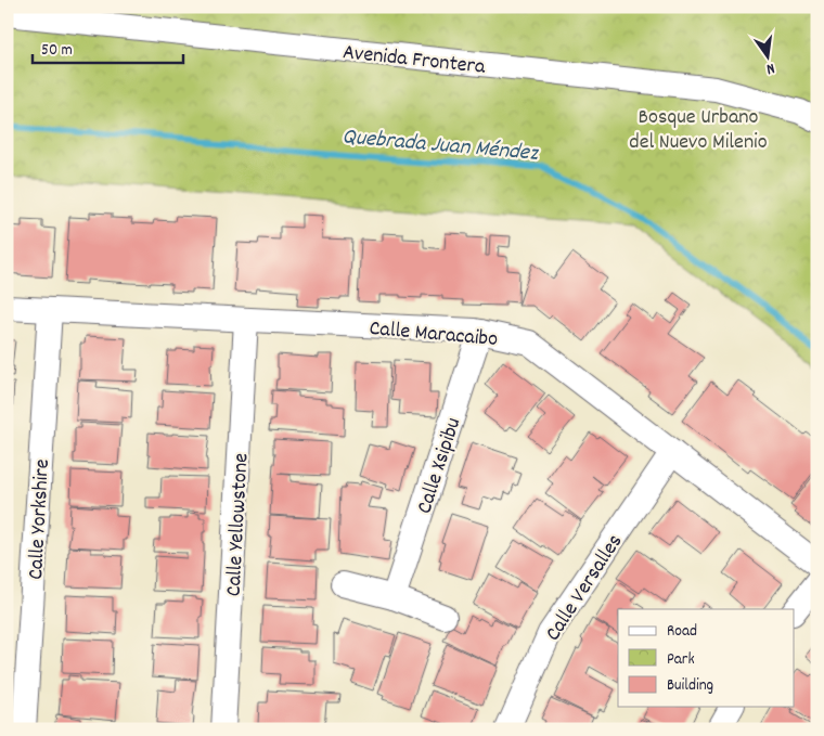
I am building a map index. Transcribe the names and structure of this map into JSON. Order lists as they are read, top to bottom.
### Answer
{
  "streets": {
    "street": [
      "Avenida Frontera",
      "Calle Maracaibo",
      "Calle Xsipibu",
      "Calle Yorkshire",
      "Calle Yellowstone",
      "Calle Versalles"
    ]
  },
  "crossings": [
    ["Calle Maracaibo", "Calle Xsipibu"],
    ["Calle Maracaibo", "Calle Yorkshire"],
    ["Calle Maracaibo", "Calle Yellowstone"],
    ["Calle Maracaibo", "Calle Versalles"]
  ],
  "water": ["Quebrada Juan Méndez"],
  "parks": ["Bosque Urbano del Nuevo Milenio"],
  "legend": ["Road", "Park", "Building"],
  "scale_bar": "50 m",
  "north": "bottom"
}
